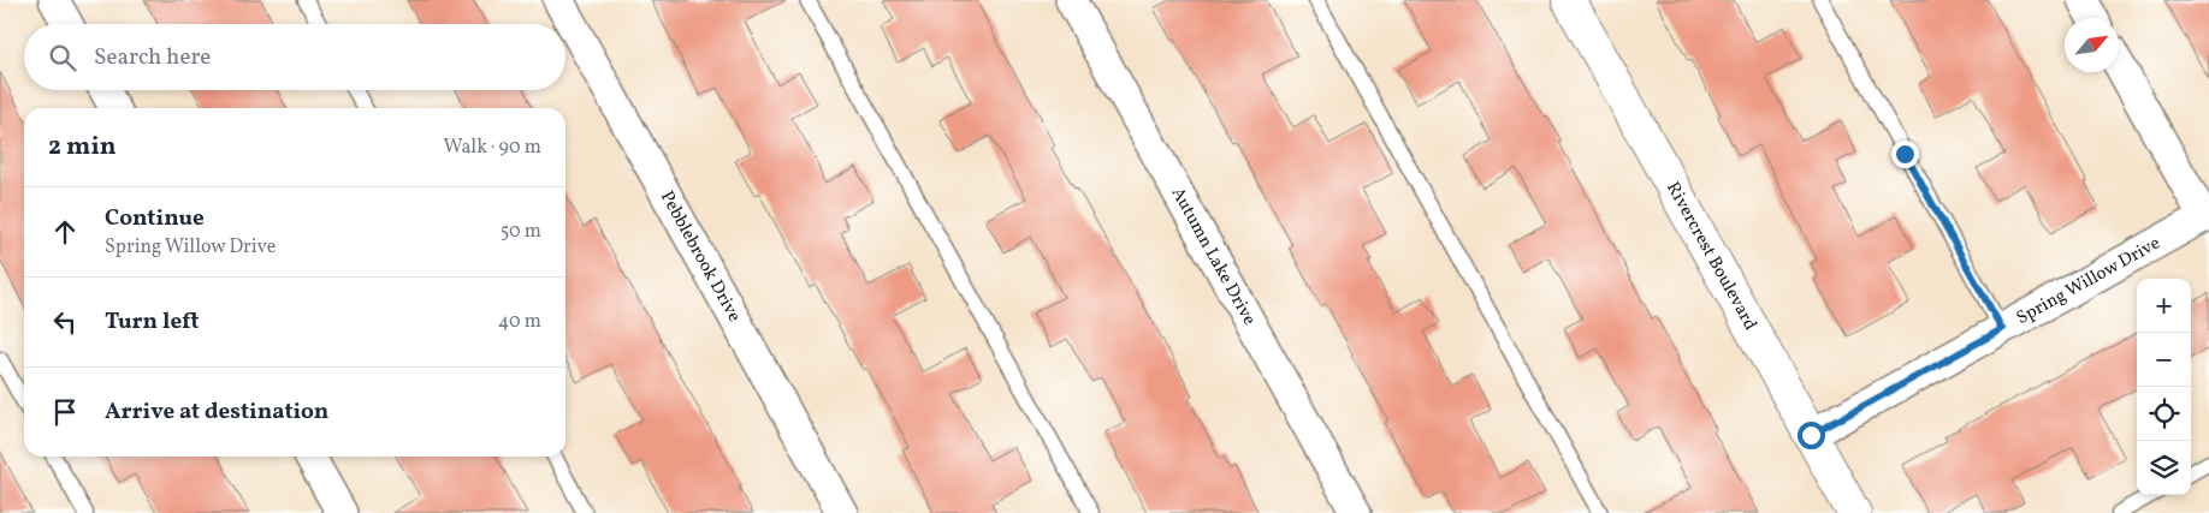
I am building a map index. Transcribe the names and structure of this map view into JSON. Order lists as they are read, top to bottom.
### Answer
{
  "streets": {
    "street": [
      "Pebblebrook Drive",
      "Autumn Lake Drive",
      "Rivercrest Boulevard",
      "Spring Willow Drive"
    ]
  },
  "crossings": [
    ["Rivercrest Boulevard", "Spring Willow Drive"]
  ],
  "north": "top right",
  "page": {
    "search": "Search here",
    "heading": ["2 min", "Walk · 90 m"],
    "list": [
      ["Continue", "Spring Willow Drive", "50 m"],
      ["Turn left", "40 m"],
      "Arrive at destination"
    ],
    "map_buttons": ["+", "−"]
  }
}
